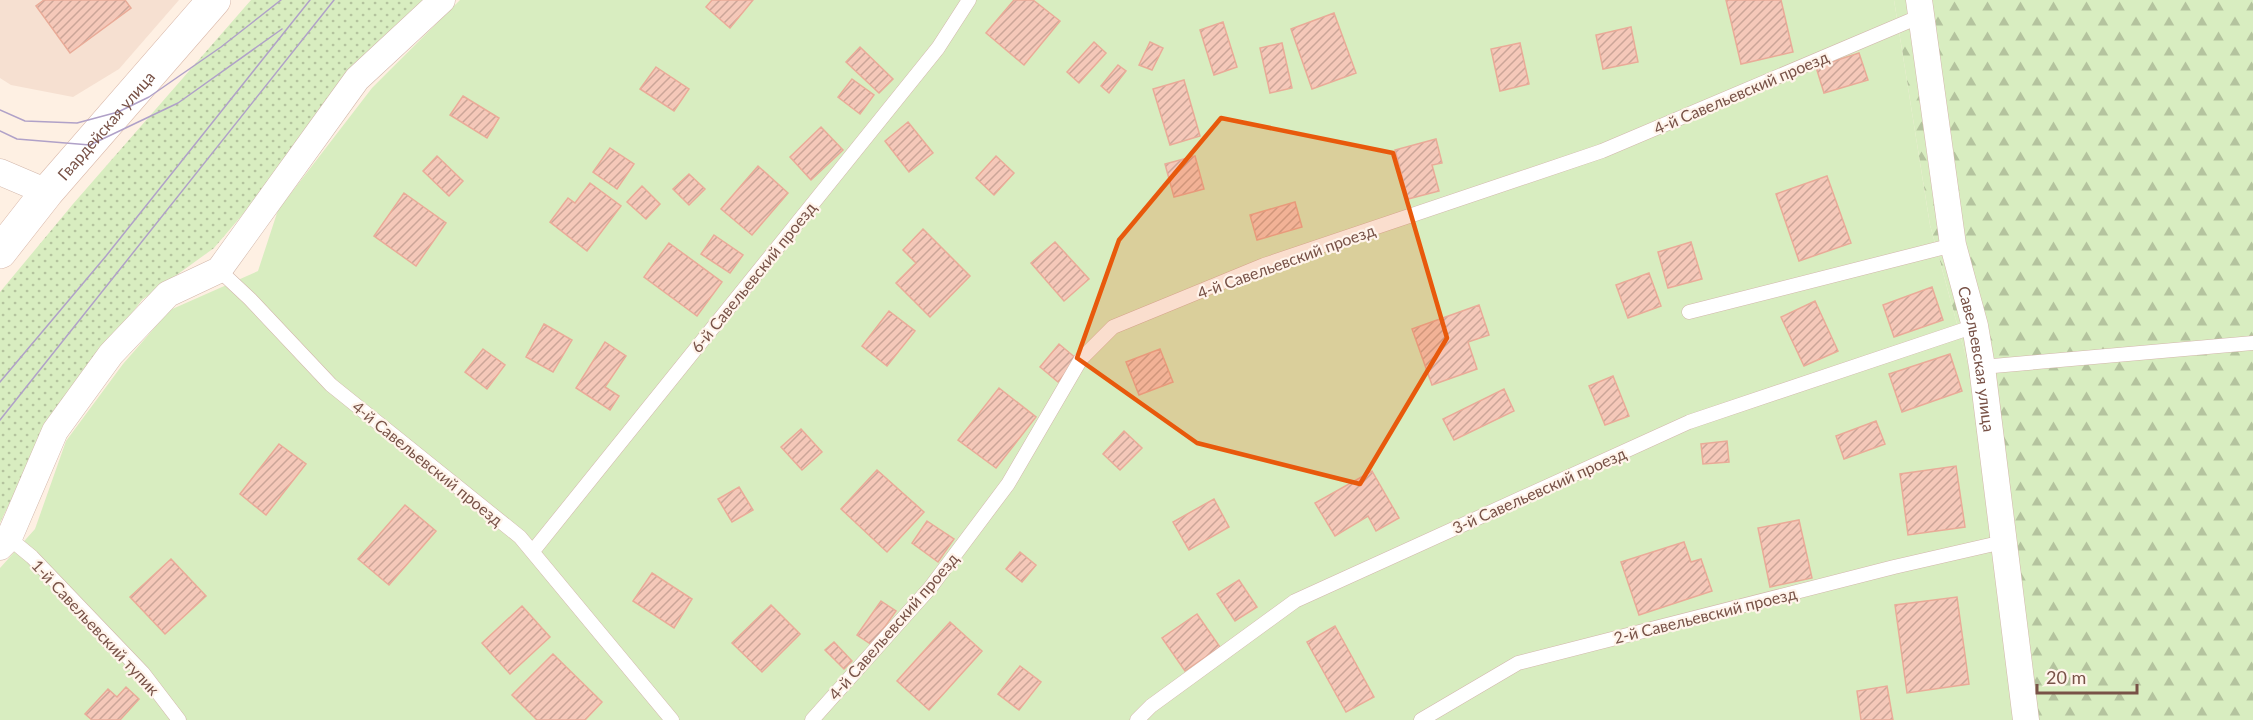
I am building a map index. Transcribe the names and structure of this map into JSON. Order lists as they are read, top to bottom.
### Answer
{
  "streets": {
    "main road": ["Гвардейская улица"],
    "street": ["Савельевская улица"],
    "lane": [
      "4-й Савельевский проезд",
      "6-й Савельевский проезд",
      "3-й Савельевский проезд",
      "2-й Савельевский проезд",
      "1-й Савельевский тупик"
    ]
  },
  "crossings": [
    ["4-й Савельевский проезд", "6-й Савельевский проезд"],
    ["4-й Савельевский проезд", "Савельевская улица"],
    ["Савельевская улица", "3-й Савельевский проезд"],
    ["Савельевская улица", "2-й Савельевский проезд"]
  ],
  "scale_bar": "20 m"
}
